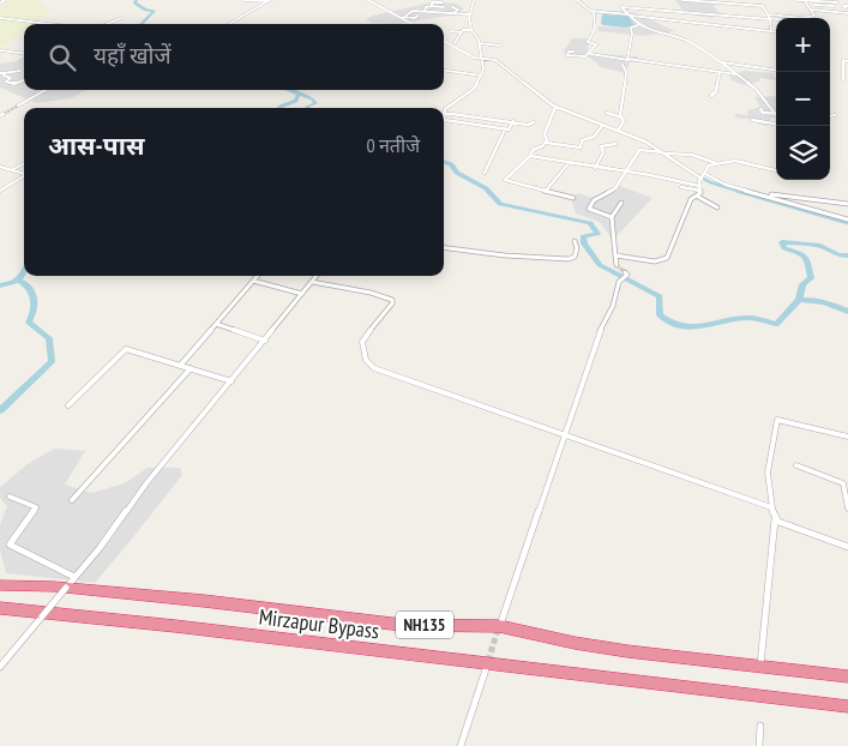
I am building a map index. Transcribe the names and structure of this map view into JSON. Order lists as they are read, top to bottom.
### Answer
{
  "streets": {
    "highway": ["Mirzapur Bypass", "NH135"]
  },
  "page": {
    "map_buttons": ["+", "−"],
    "search": "यहाँ खोजें",
    "heading": ["आस-पास", "0 नतीजे"]
  }
}
